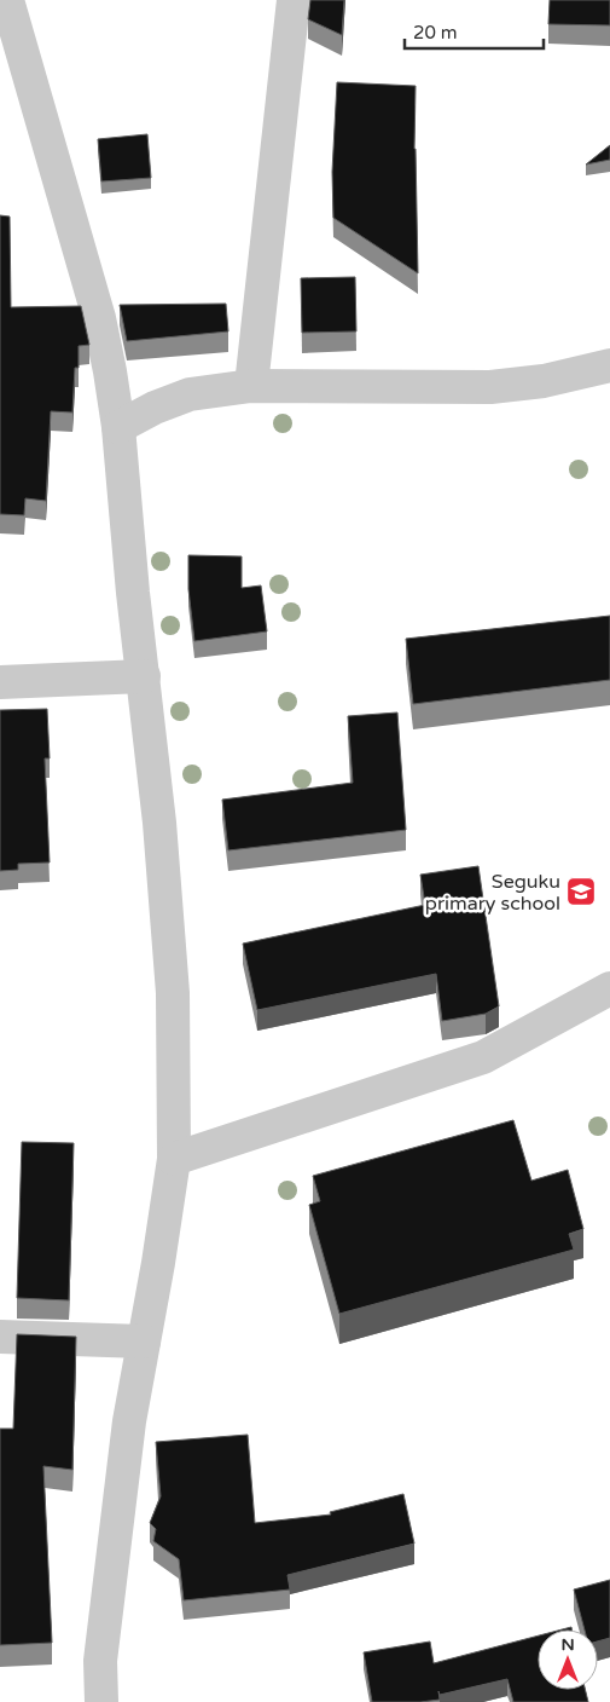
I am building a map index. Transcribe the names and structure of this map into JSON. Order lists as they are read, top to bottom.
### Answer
{
  "places": {
    "school or university": ["Seguku primary school"]
  },
  "scale_bar": "20 m",
  "north": "top"
}
